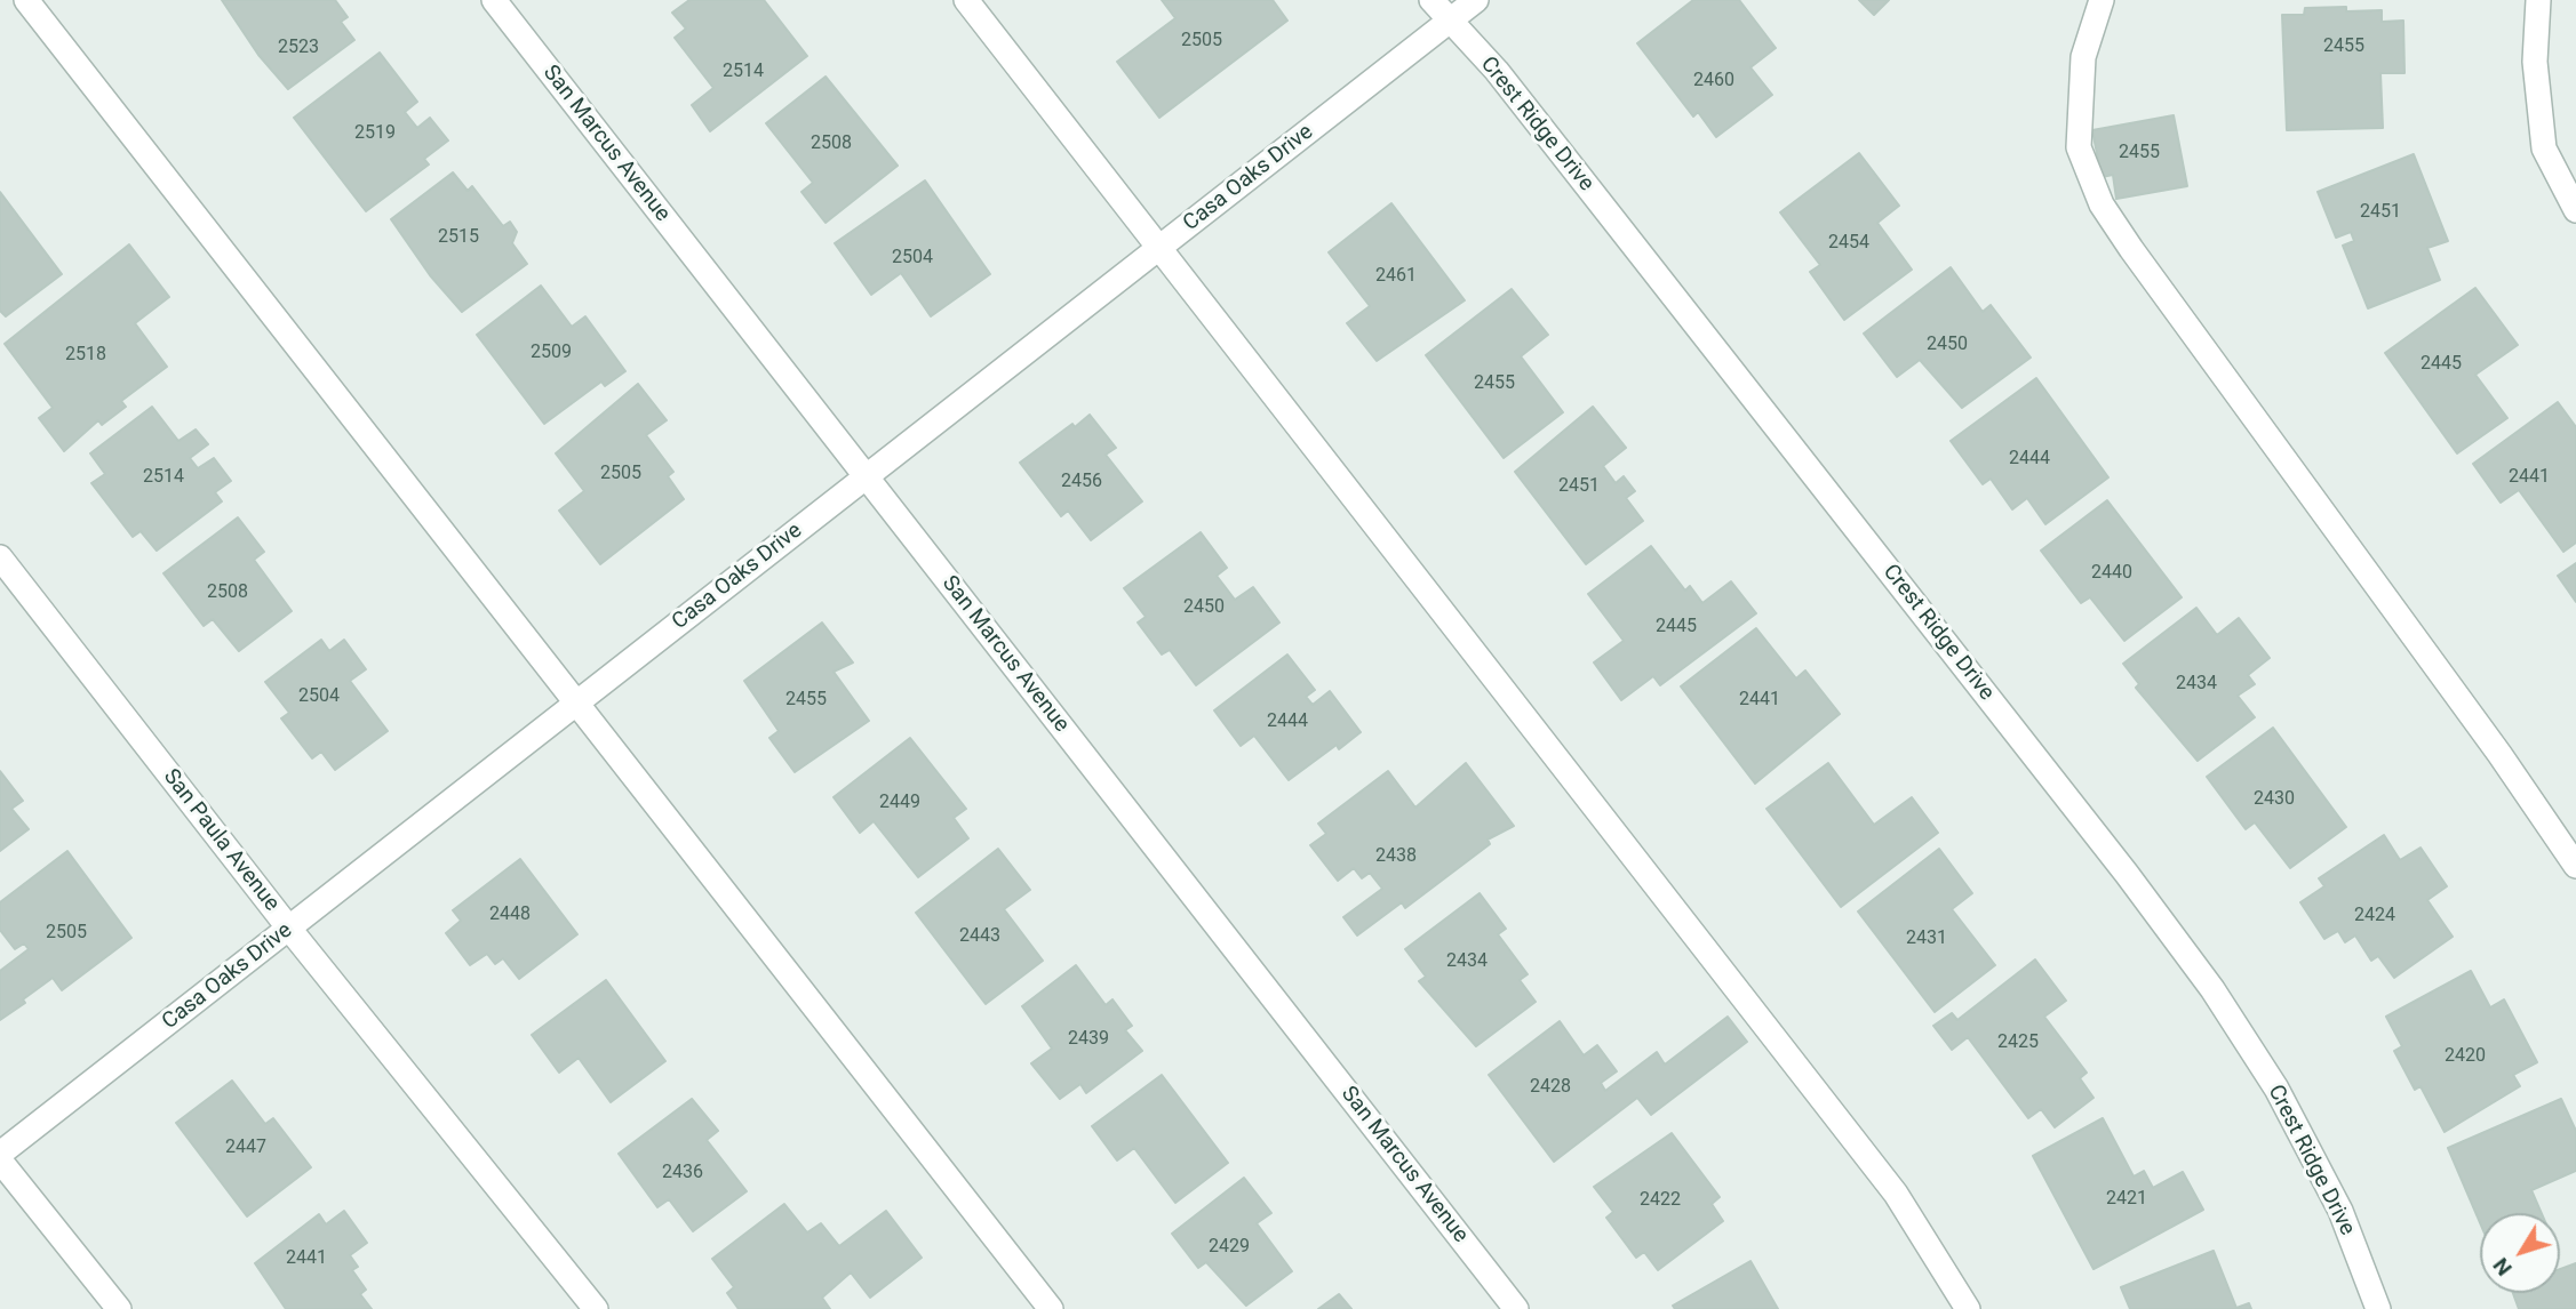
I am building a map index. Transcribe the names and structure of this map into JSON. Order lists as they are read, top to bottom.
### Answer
{
  "streets": {
    "street": [
      "Crest Ridge Drive",
      "San Marcus Avenue",
      "Casa Oaks Drive",
      "San Paula Avenue"
    ]
  },
  "crossings": [
    ["Crest Ridge Drive", "Casa Oaks Drive"],
    ["San Marcus Avenue", "Casa Oaks Drive"],
    ["Casa Oaks Drive", "San Paula Avenue"]
  ],
  "house_numbers": [
    "2505",
    "2455",
    "2523",
    "2514",
    "2460",
    "2519",
    "2508",
    "2455",
    "2451",
    "2515",
    "2454",
    "2504",
    "2461",
    "2450",
    "2509",
    "2518",
    "2445",
    "2455",
    "2444",
    "2505",
    "2514",
    "2441",
    "2456",
    "2451",
    "2440",
    "2508",
    "2450",
    "2445",
    "2434",
    "2504",
    "2455",
    "2441",
    "2444",
    "2430",
    "2449",
    "2438",
    "2448",
    "2424",
    "2505",
    "2443",
    "2431",
    "2434",
    "2439",
    "2425",
    "2420",
    "2428",
    "2447",
    "2436",
    "2421",
    "2422",
    "2429",
    "2441"
  ],
  "north": "bottom left"
}
